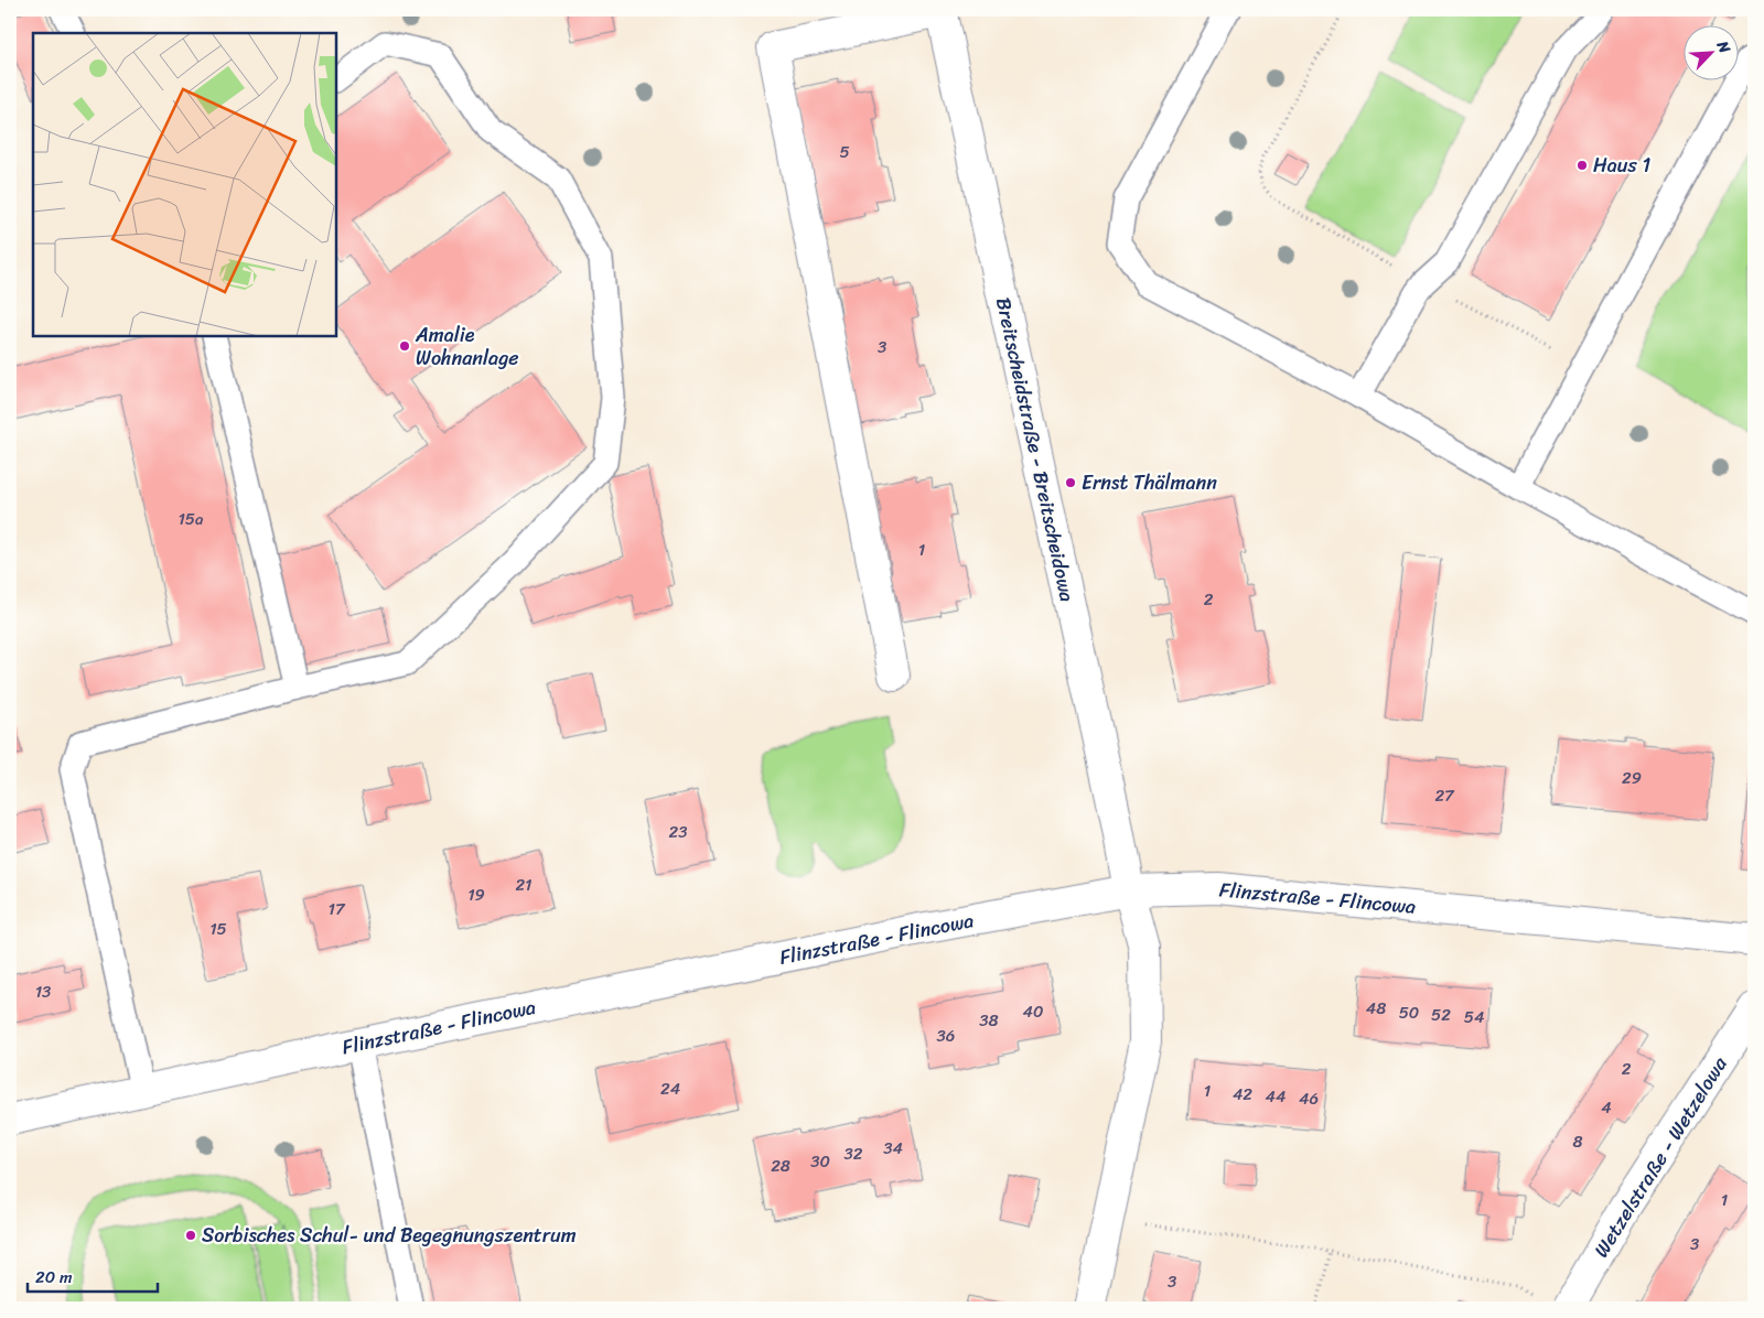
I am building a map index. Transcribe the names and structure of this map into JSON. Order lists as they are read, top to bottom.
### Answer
{
  "streets": {
    "street": ["Breitscheidstraße - Breitscheidowa", "Flinzstraße - Flincowa", "Wetzelstraße - Wetzelowa"]
  },
  "crossings": [
    ["Breitscheidstraße - Breitscheidowa", "Flinzstraße - Flincowa"]
  ],
  "places": [
    "Haus 1",
    "Amalie Wohnanlage",
    "Ernst Thälmann",
    "Sorbisches Schul- und Begegnungszentrum"
  ],
  "house_numbers": [
    "5",
    "3",
    "15a",
    "1",
    "2",
    "29",
    "27",
    "23",
    "21",
    "19",
    "17",
    "15",
    "13",
    "48",
    "40",
    "50",
    "52",
    "54",
    "38",
    "36",
    "2",
    "24",
    "1",
    "42",
    "44",
    "46",
    "4",
    "8",
    "34",
    "32",
    "30",
    "28",
    "1",
    "3",
    "3"
  ],
  "scale_bar": "20 m",
  "north": "top right"
}
